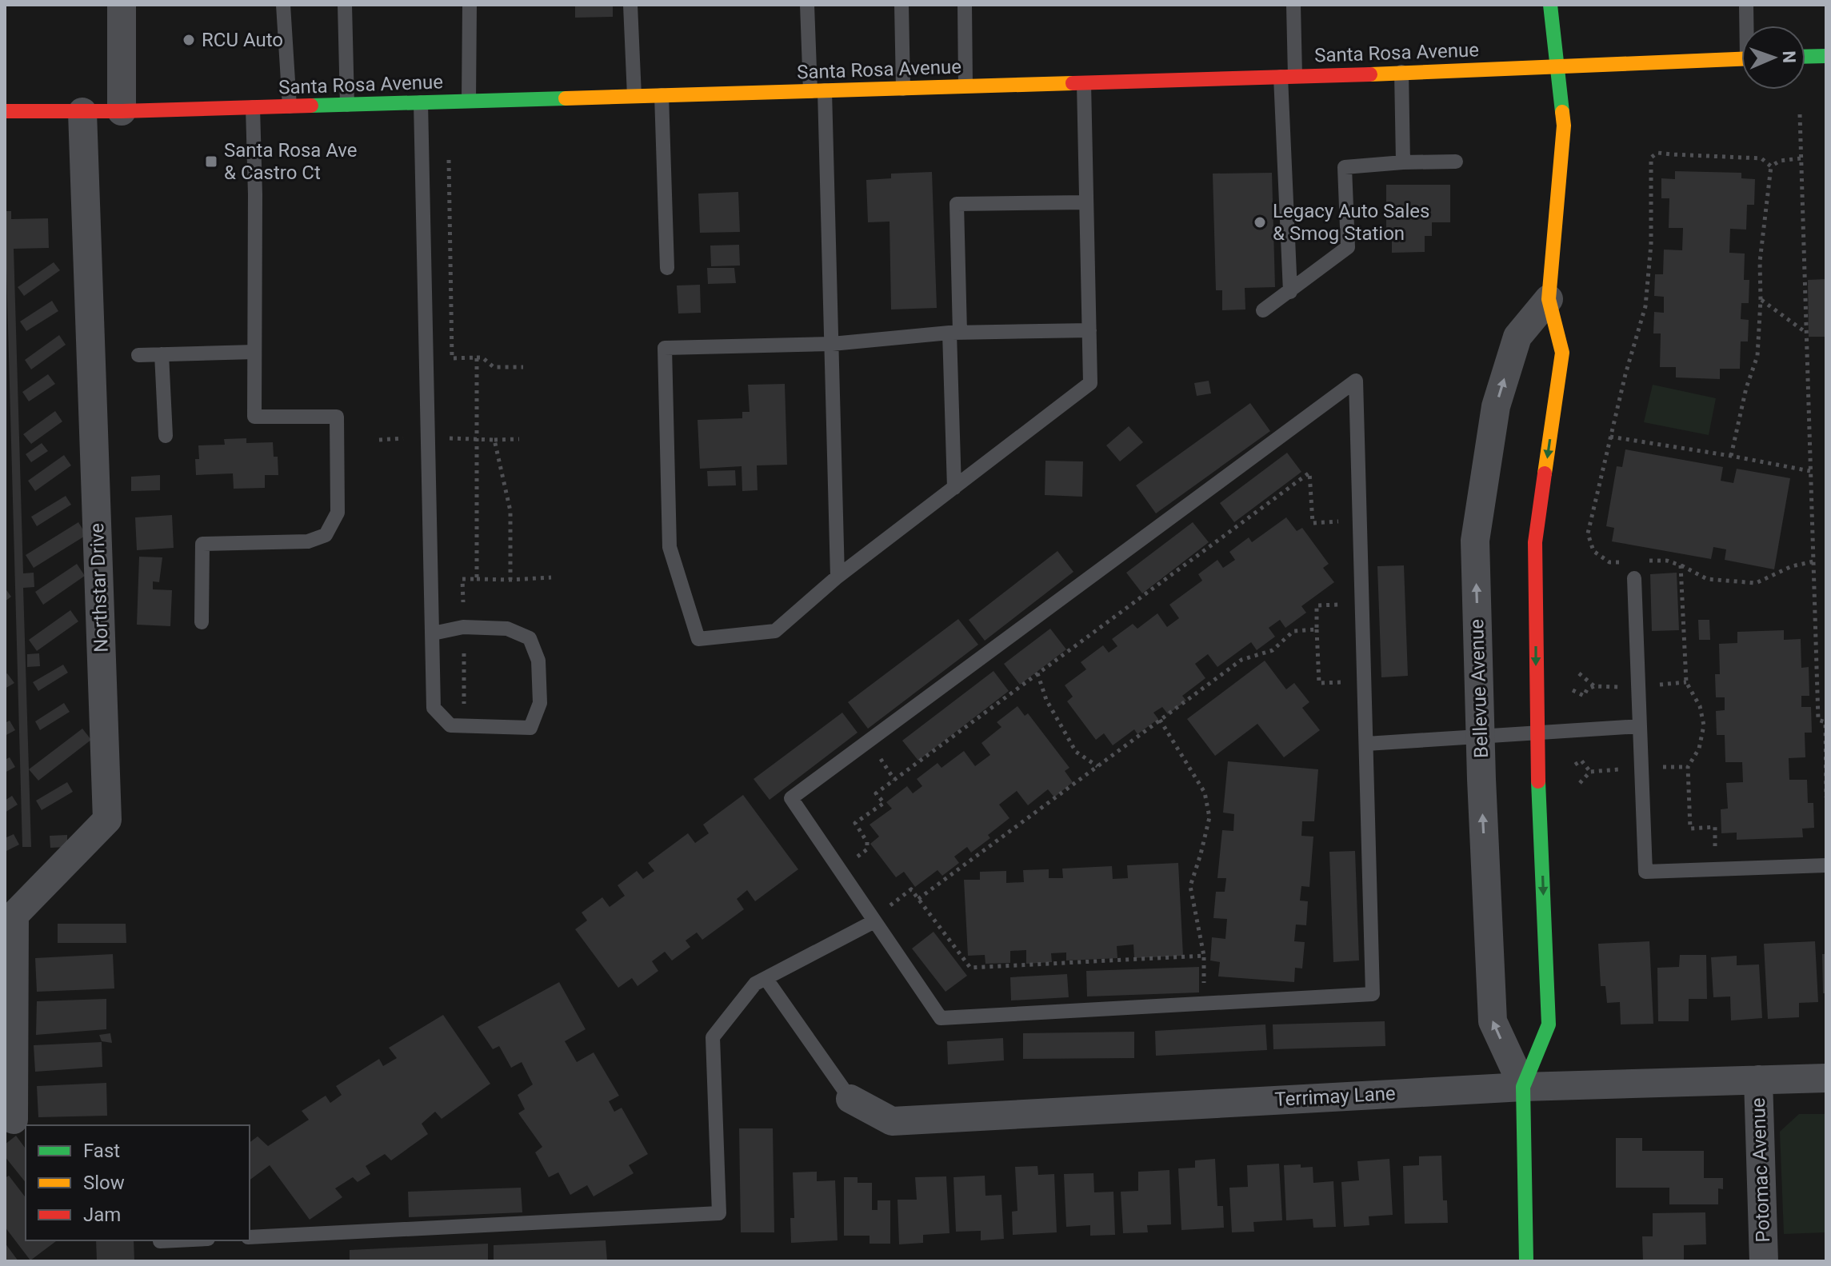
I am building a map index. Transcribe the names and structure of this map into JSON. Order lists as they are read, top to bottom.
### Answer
{
  "streets": {
    "main road": ["Santa Rosa Avenue", "Bellevue Avenue"],
    "street": ["Northstar Drive", "Terrimay Lane", "Potomac Avenue"]
  },
  "crossings": [
    ["Santa Rosa Avenue", "Northstar Drive"],
    ["Santa Rosa Avenue", "Bellevue Avenue"],
    ["Bellevue Avenue", "Terrimay Lane"],
    ["Terrimay Lane", "Potomac Avenue"]
  ],
  "places": {
    "other": ["RCU Auto", "Legacy Auto Sales & Smog Station"],
    "transit": ["Santa Rosa Ave & Castro Ct"]
  },
  "legend": ["Fast", "Slow", "Jam"],
  "north": "right"
}
